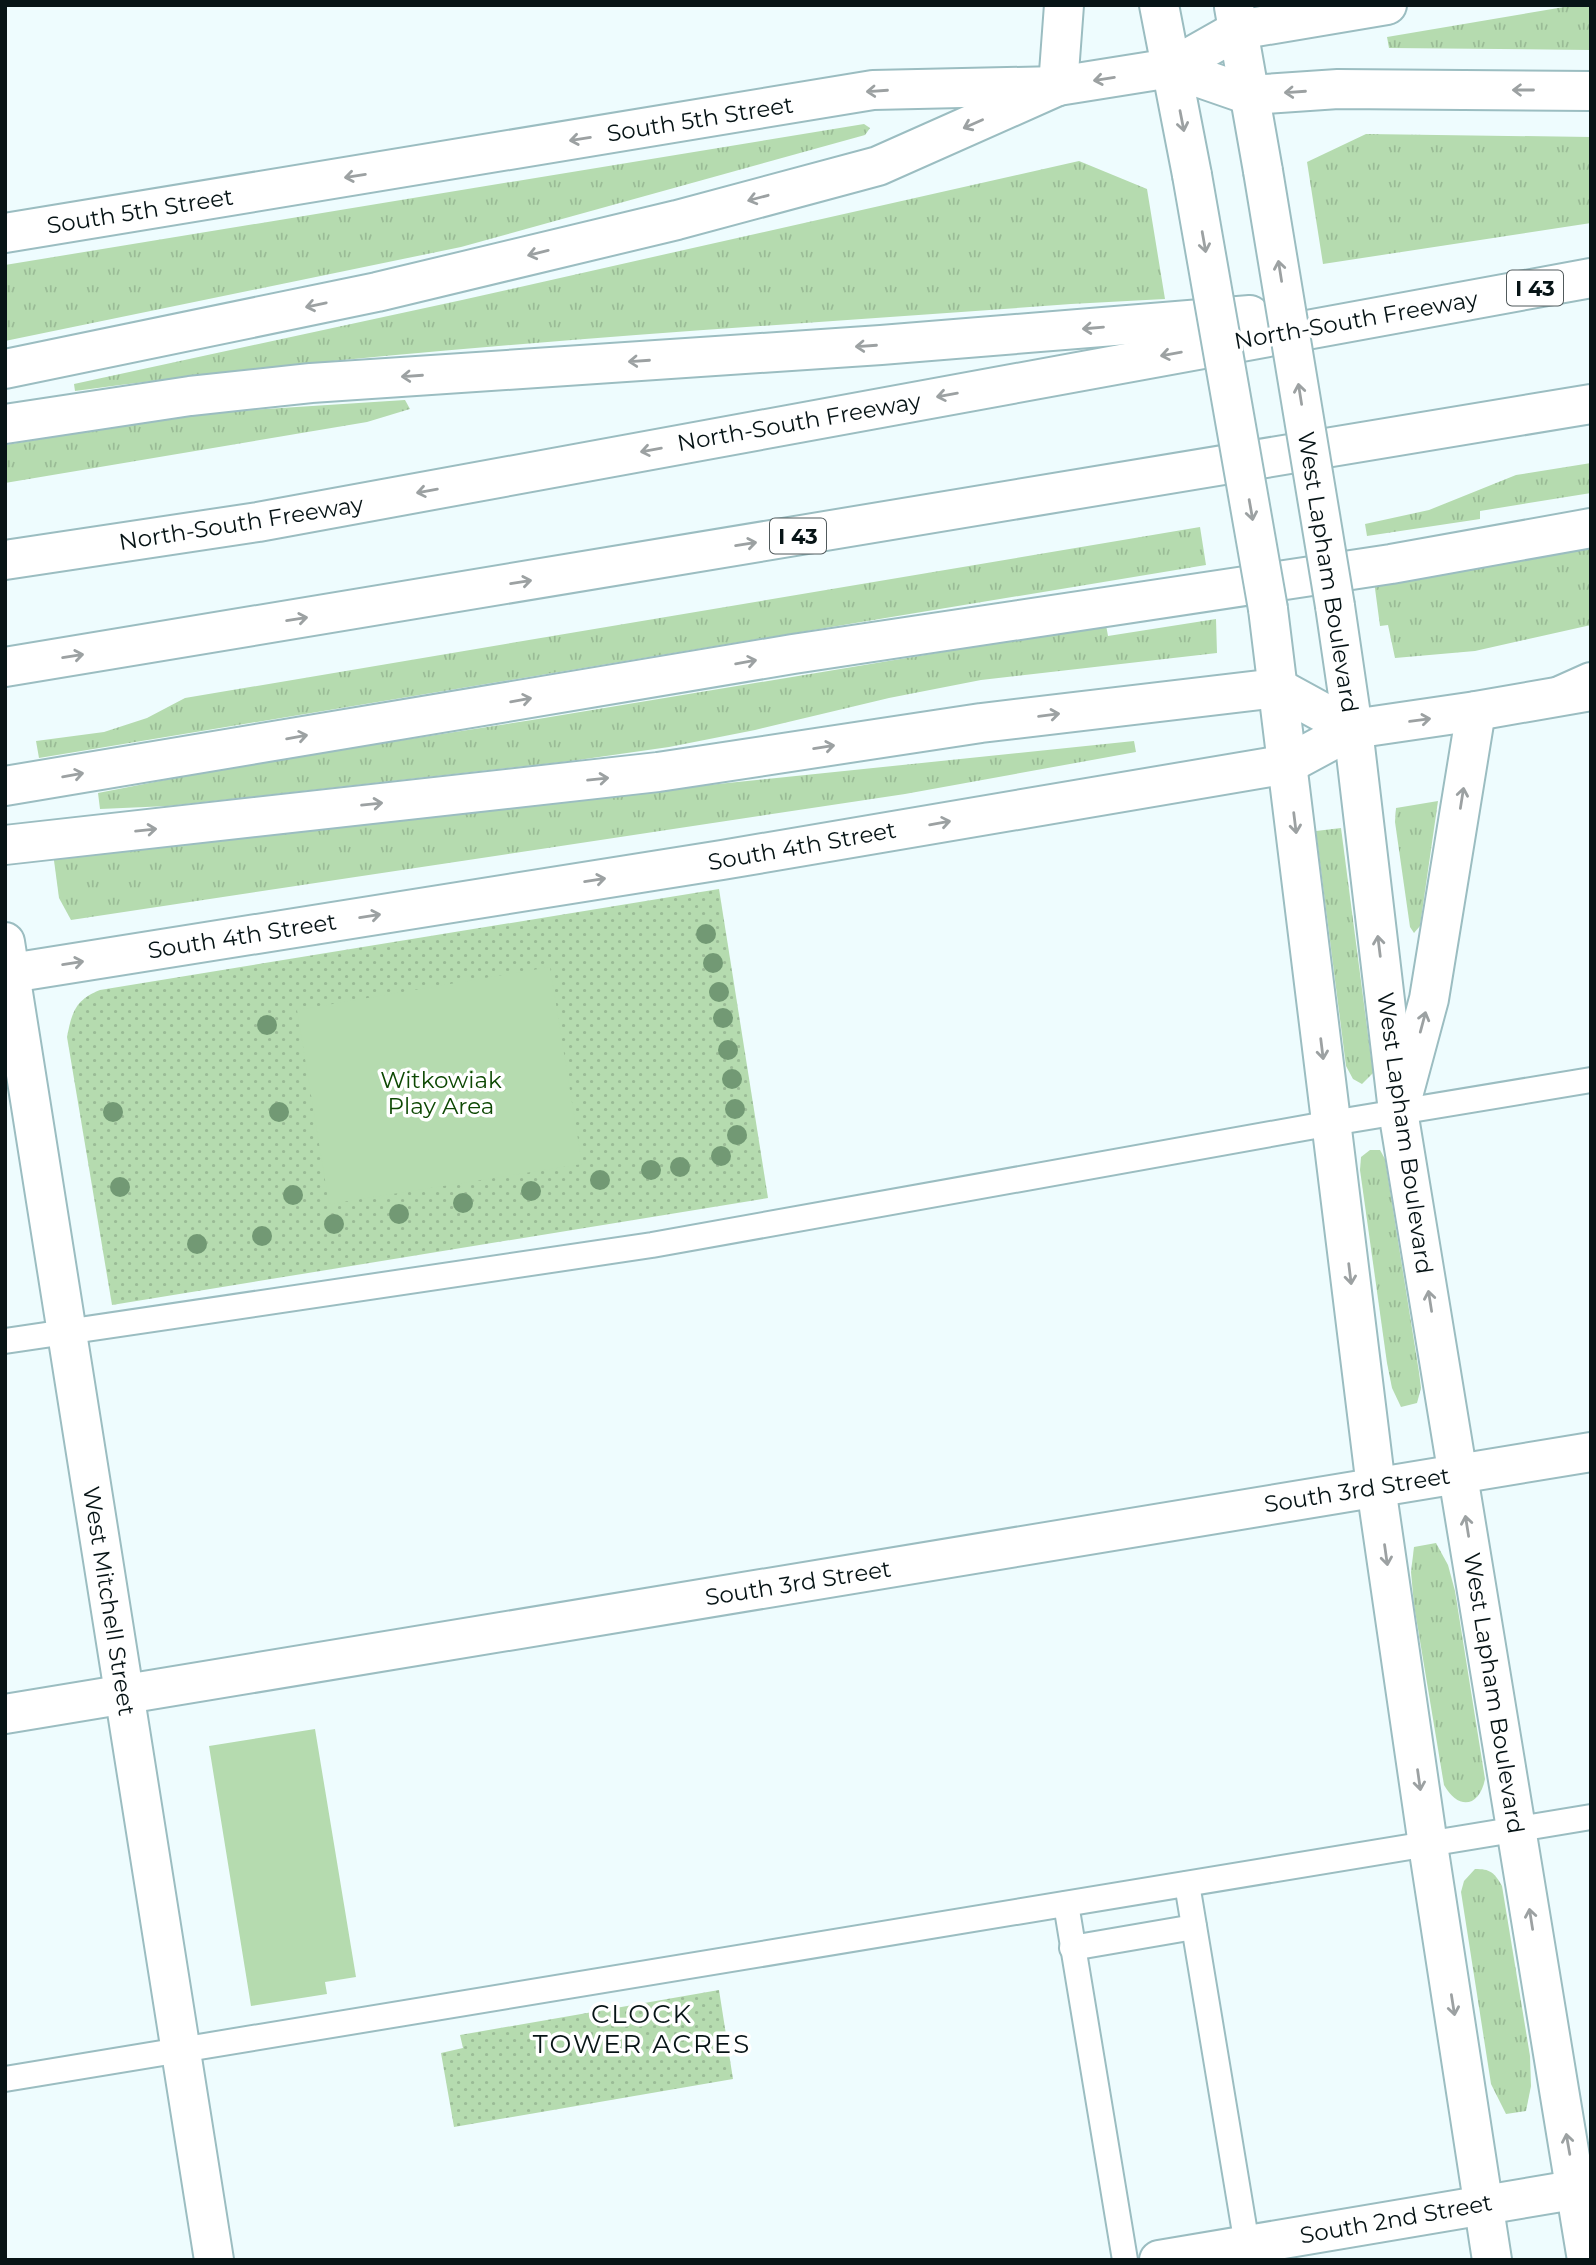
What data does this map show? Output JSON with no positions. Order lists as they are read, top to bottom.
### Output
{
  "streets": {
    "main road": [
      "South 5th Street",
      "I 43",
      "North-South Freeway",
      "West Lapham Boulevard",
      "South 4th Street",
      "South 3rd Street",
      "West Mitchell Street",
      "South 2nd Street"
    ]
  },
  "crossings": [
    ["South 5th Street", "West Lapham Boulevard"],
    ["West Lapham Boulevard", "South 4th Street"],
    ["West Lapham Boulevard", "South 3rd Street"],
    ["West Lapham Boulevard", "South 2nd Street"],
    ["South 4th Street", "West Mitchell Street"],
    ["South 3rd Street", "West Mitchell Street"]
  ],
  "districts": ["CLOCK TOWER ACRES"],
  "parks": ["Witkowiak Play Area"]
}
